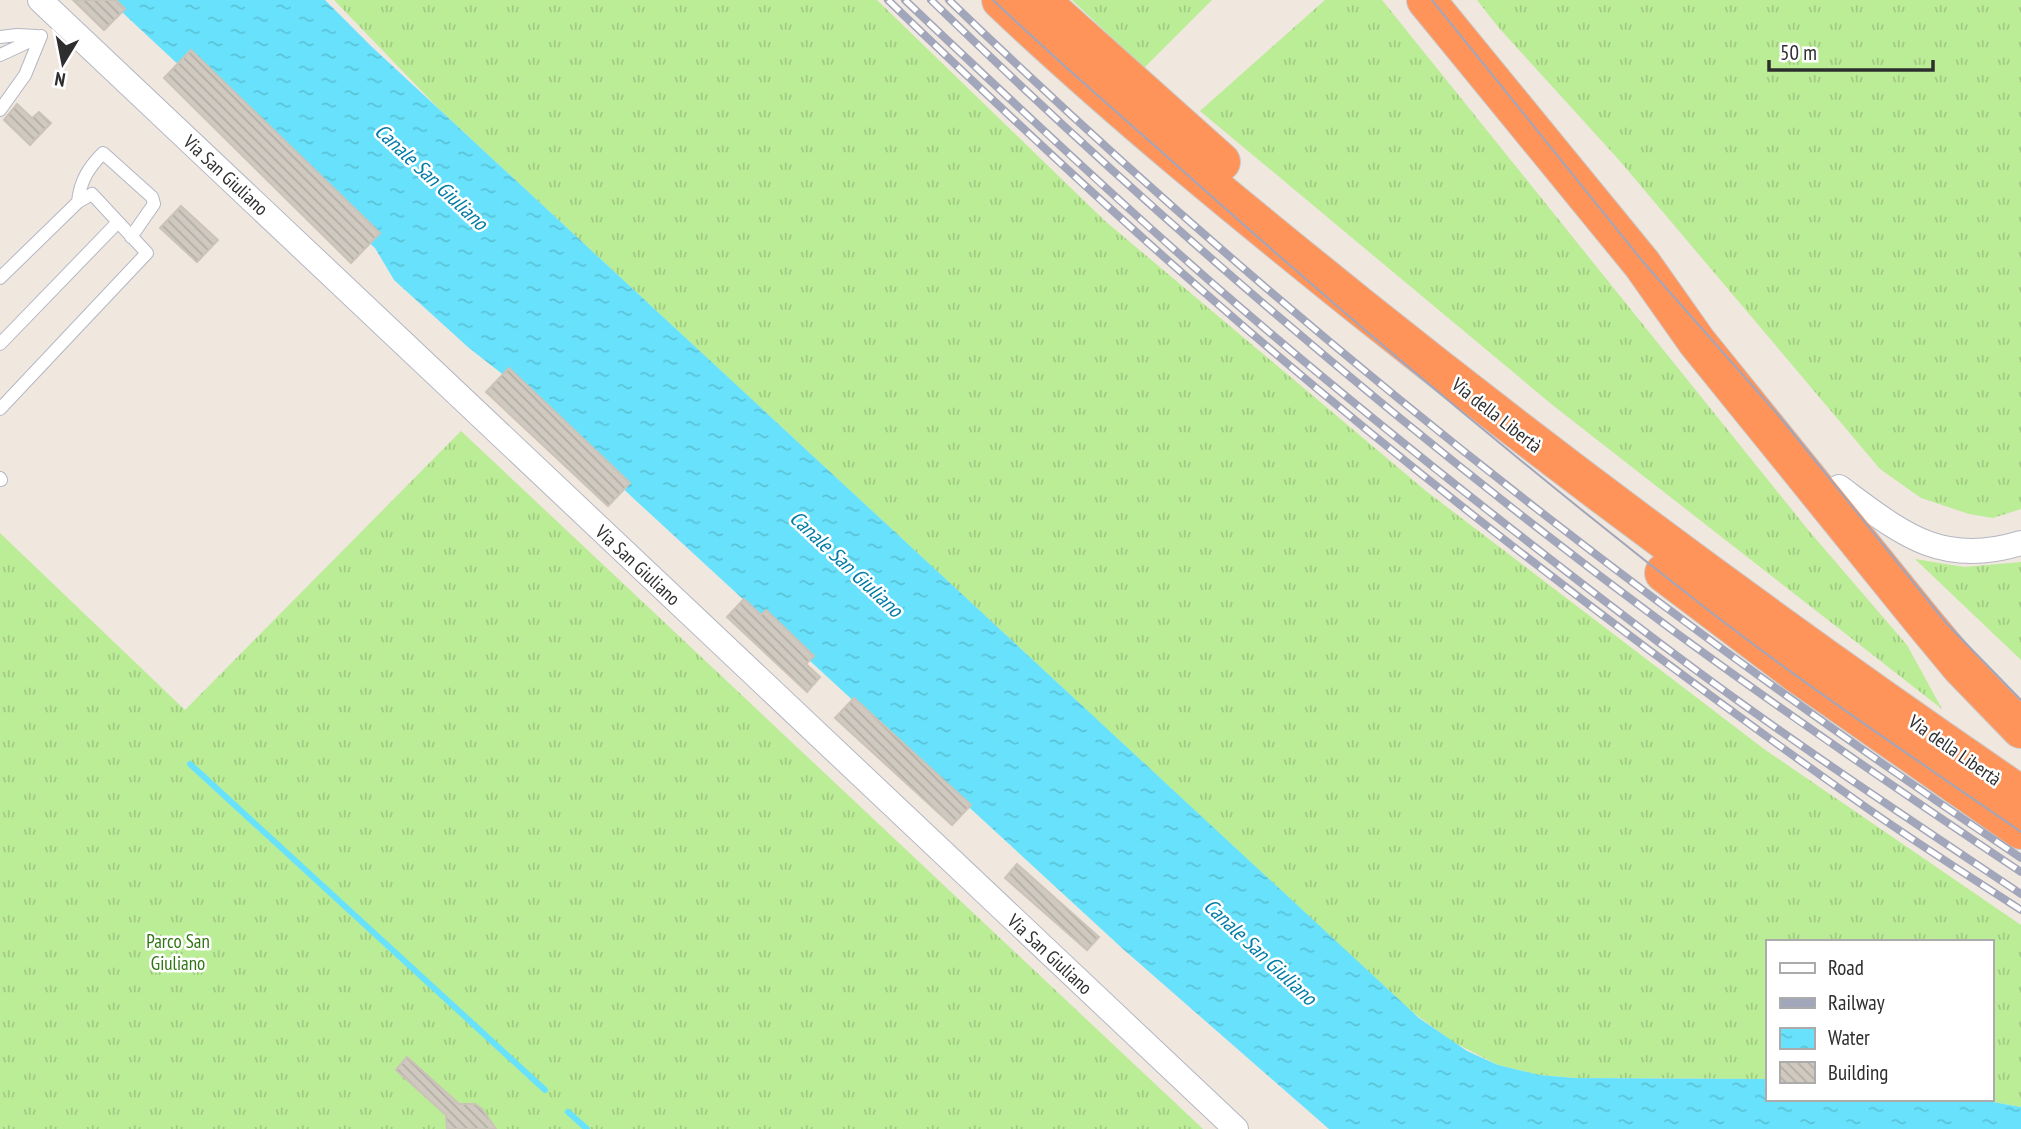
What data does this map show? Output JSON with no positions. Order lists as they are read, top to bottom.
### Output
{
  "streets": {
    "highway": ["Via della Libertà"],
    "street": ["Via San Giuliano"]
  },
  "water": ["Canale San Giuliano"],
  "parks": ["Parco San Giuliano"],
  "legend": [
    "Road",
    "Railway",
    "Water",
    "Building"
  ],
  "scale_bar": "50 m",
  "north": "bottom"
}
